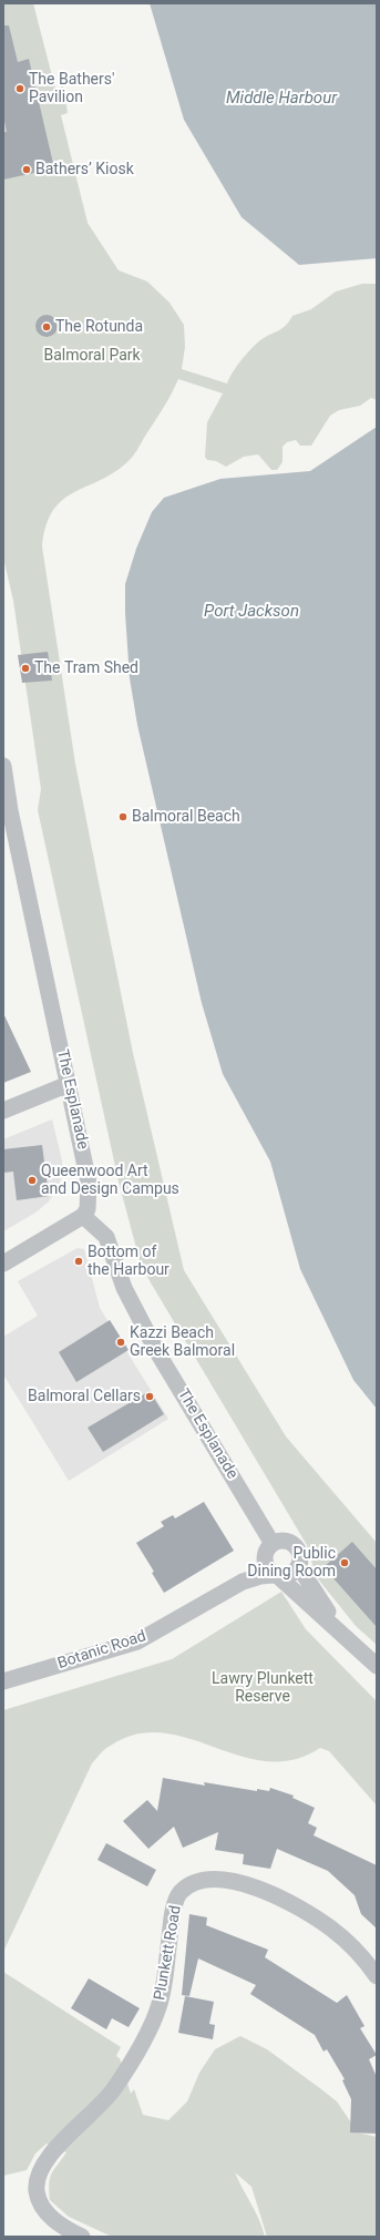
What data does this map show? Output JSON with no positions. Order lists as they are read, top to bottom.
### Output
{
  "streets": {
    "street": ["The Esplanade", "Botanic Road", "Plunkett Road"]
  },
  "crossings": [
    ["The Esplanade", "Botanic Road"]
  ],
  "water": ["Middle Harbour", "Port Jackson"],
  "parks": ["Balmoral Park", "Lawry Plunkett Reserve"],
  "places": [
    "The Bathers' Pavilion",
    "Bathers’ Kiosk",
    "The Rotunda",
    "The Tram Shed",
    "Balmoral Beach",
    "Queenwood Art and Design Campus",
    "Bottom of the Harbour",
    "Kazzi Beach Greek Balmoral",
    "Balmoral Cellars",
    "Public Dining Room"
  ]
}
